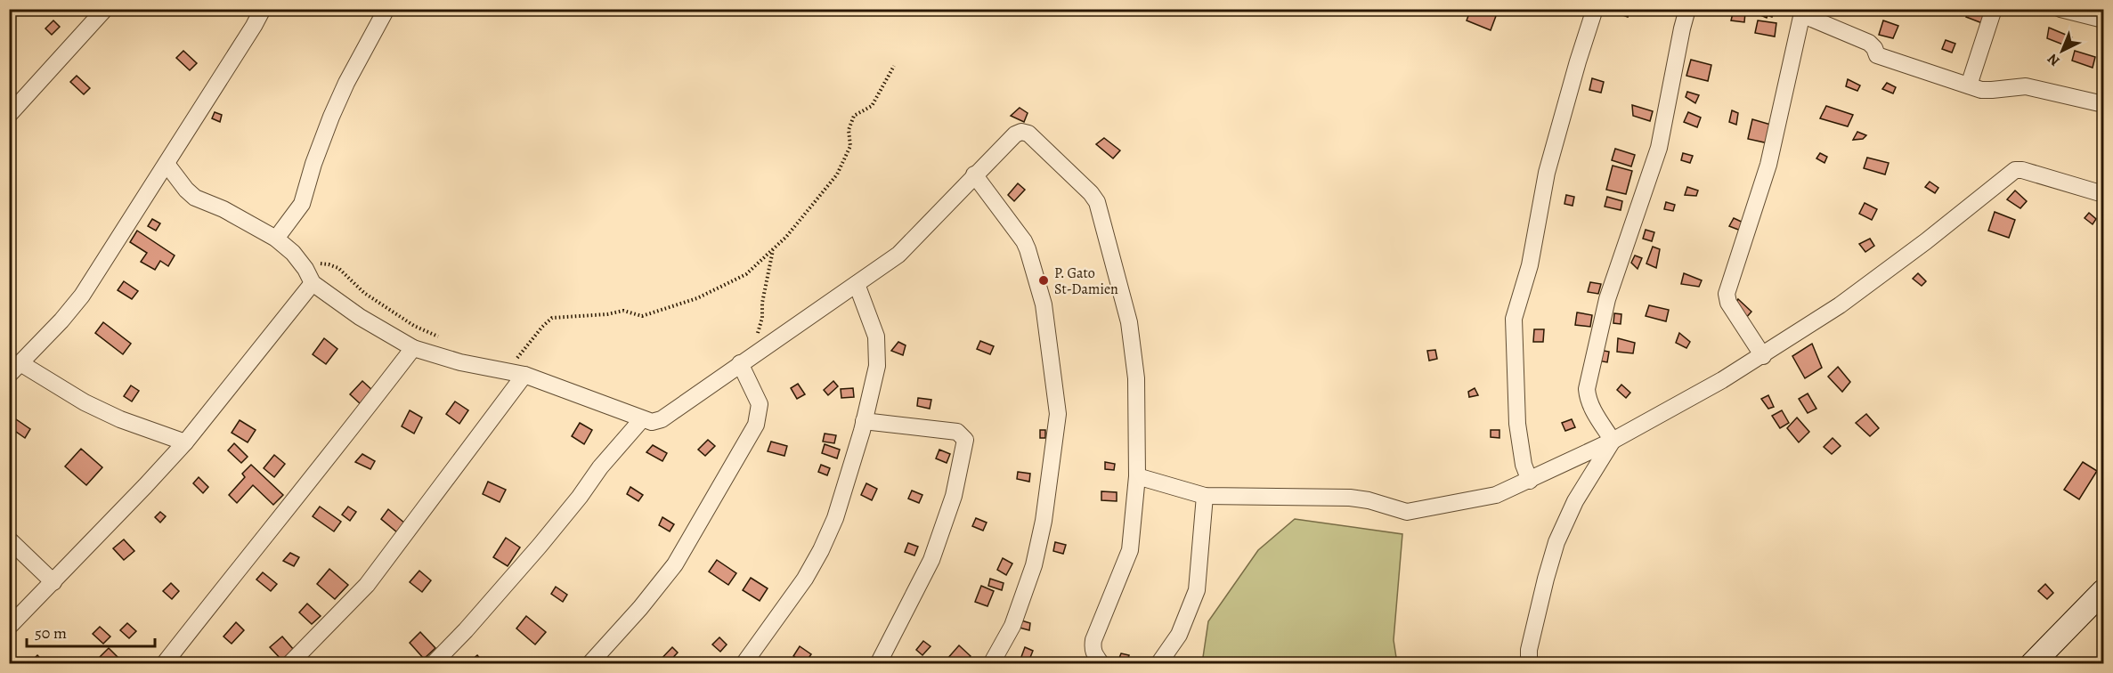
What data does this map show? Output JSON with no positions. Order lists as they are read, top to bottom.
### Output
{
  "places": ["P. Gato St-Damien"],
  "scale_bar": "50 m",
  "north": "bottom left"
}
